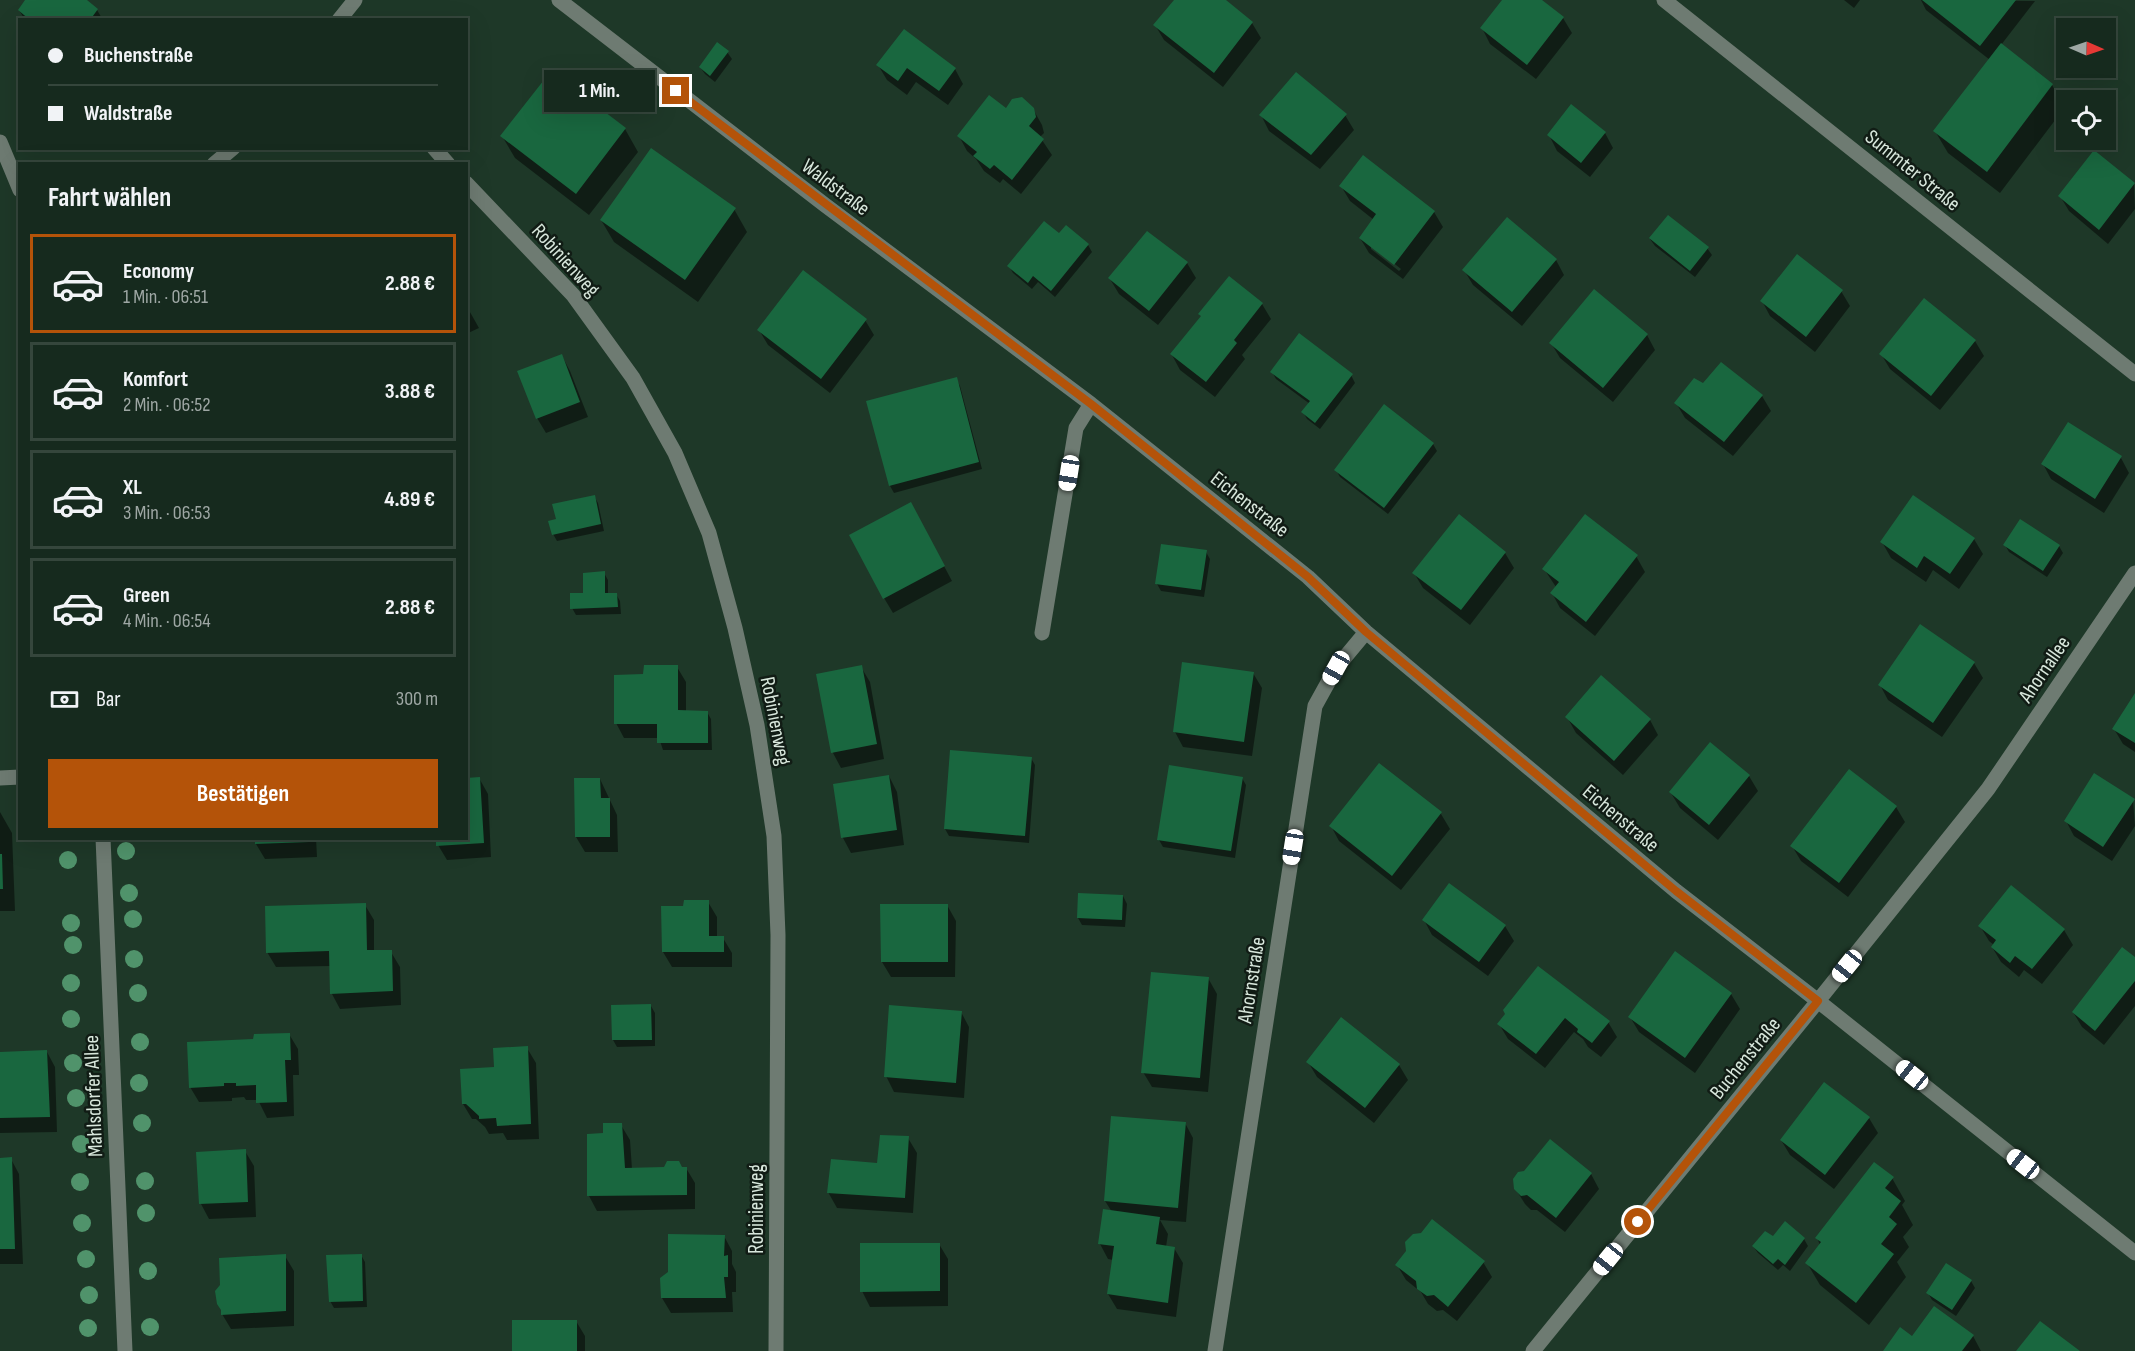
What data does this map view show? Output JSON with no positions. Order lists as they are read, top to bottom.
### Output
{
  "streets": {
    "street": [
      "Summter Straße",
      "Waldstraße",
      "Robinienweg",
      "Eichenstraße",
      "Ahornallee",
      "Ahornstraße",
      "Buchenstraße",
      "Mahlsdorfer Allee"
    ]
  },
  "crossings": [
    ["Waldstraße", "Eichenstraße"],
    ["Eichenstraße", "Ahornstraße"],
    ["Eichenstraße", "Buchenstraße"],
    ["Ahornallee", "Buchenstraße"]
  ],
  "north": "right",
  "page": {
    "banner": ["Buchenstraße", "Waldstraße"],
    "bubble": "1 Min.",
    "heading": "Fahrt wählen",
    "list": [
      {
        "name": "Economy",
        "note": "1 Min. · 06:51",
        "value": "2.88 €"
      },
      {
        "name": "Komfort",
        "note": "2 Min. · 06:52",
        "value": "3.88 €"
      },
      {
        "name": "XL",
        "note": "3 Min. · 06:53",
        "value": "4.89 €"
      },
      {
        "name": "Green",
        "note": "4 Min. · 06:54",
        "value": "2.88 €"
      }
    ],
    "pay": ["Bar", "300 m"],
    "buttons": "Bestätigen"
  }
}
